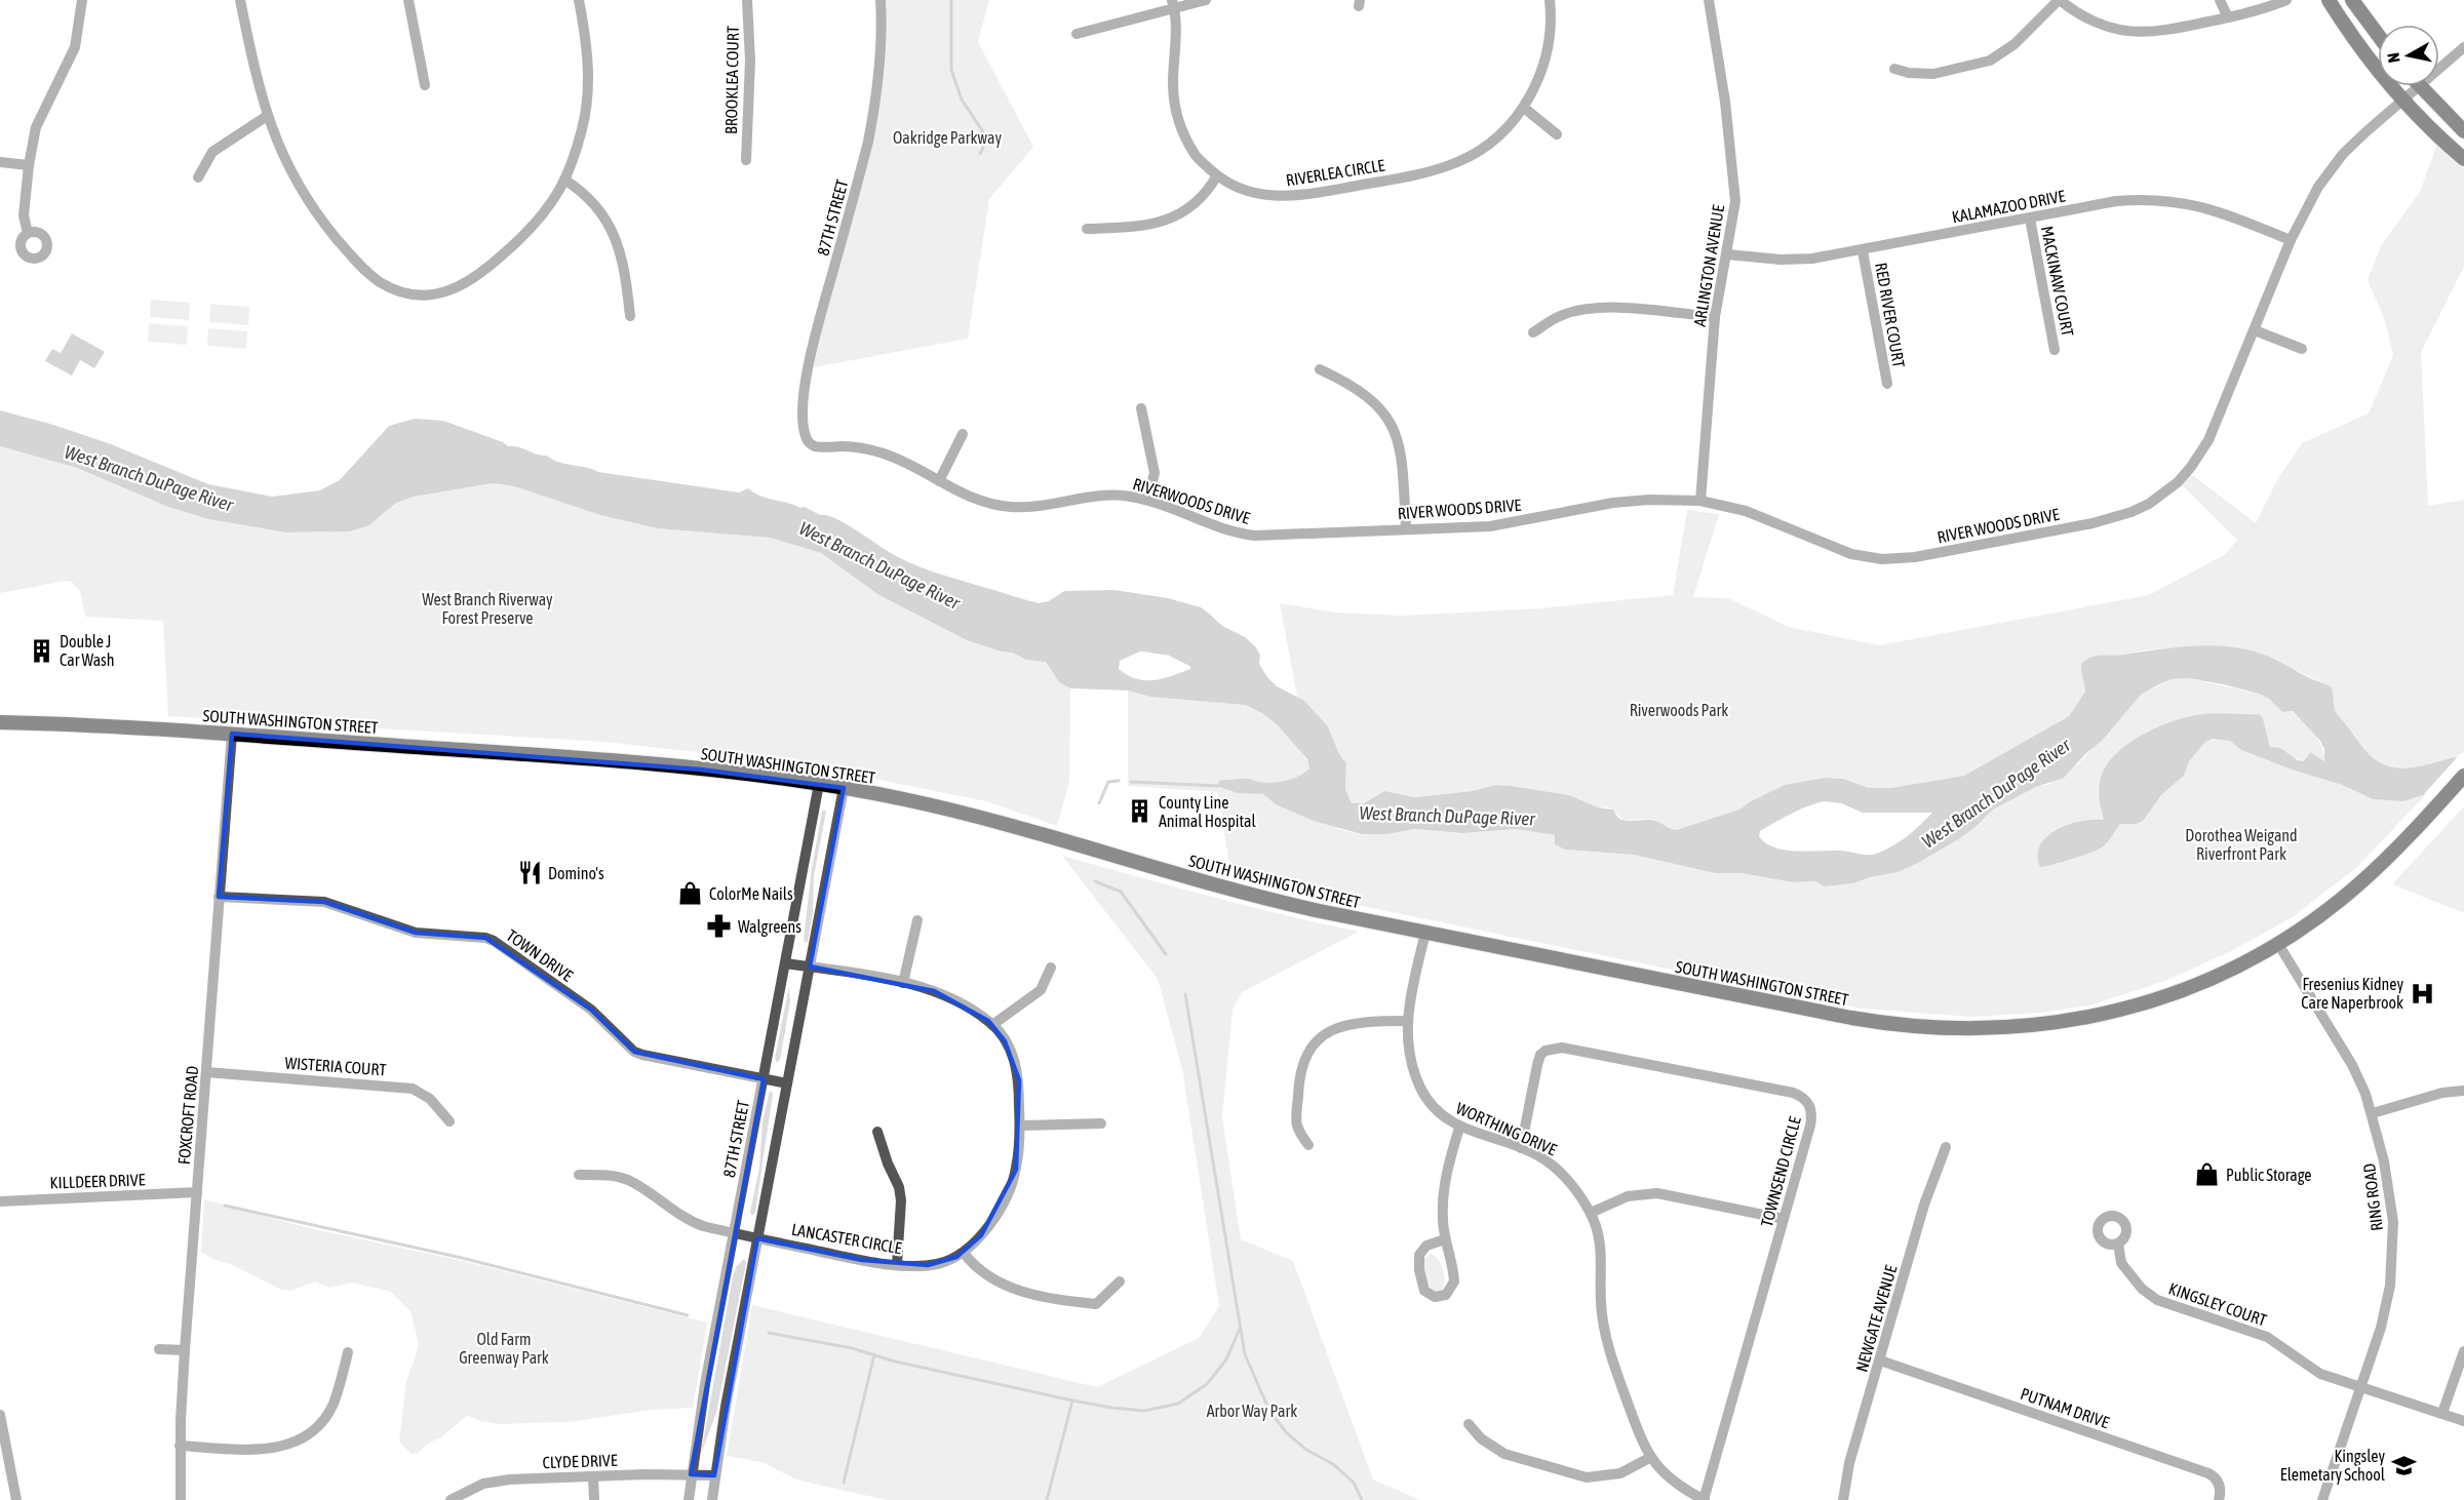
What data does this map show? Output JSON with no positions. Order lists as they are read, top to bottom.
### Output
{
  "streets": {
    "main road": ["SOUTH WASHINGTON STREET"],
    "street": [
      "BROOKLEA COURT",
      "RIVERLEA CIRCLE",
      "KALAMAZOO DRIVE",
      "87TH STREET",
      "ARLINGTON AVENUE",
      "MACKINAW COURT",
      "RED RIVER COURT",
      "RIVERWOODS DRIVE",
      "RIVER WOODS DRIVE",
      "TOWN DRIVE",
      "WISTERIA COURT",
      "FOXCROFT ROAD",
      "WORTHING DRIVE",
      "TOWNSEND CIRCLE",
      "KILLDEER DRIVE",
      "RING ROAD",
      "LANCASTER CIRCLE",
      "KINGSLEY COURT",
      "NEWGATE AVENUE",
      "PUTNAM DRIVE",
      "CLYDE DRIVE"
    ]
  },
  "crossings": [
    ["KALAMAZOO DRIVE", "ARLINGTON AVENUE"],
    ["KALAMAZOO DRIVE", "MACKINAW COURT"],
    ["KALAMAZOO DRIVE", "RED RIVER COURT"],
    ["KALAMAZOO DRIVE", "RIVER WOODS DRIVE"],
    ["87TH STREET", "RIVERWOODS DRIVE"],
    ["87TH STREET", "SOUTH WASHINGTON STREET"],
    ["87TH STREET", "TOWN DRIVE"],
    ["87TH STREET", "LANCASTER CIRCLE"],
    ["87TH STREET", "CLYDE DRIVE"],
    ["ARLINGTON AVENUE", "RIVER WOODS DRIVE"],
    ["RIVERWOODS DRIVE", "RIVER WOODS DRIVE"],
    ["SOUTH WASHINGTON STREET", "FOXCROFT ROAD"],
    ["SOUTH WASHINGTON STREET", "WORTHING DRIVE"],
    ["SOUTH WASHINGTON STREET", "RING ROAD"],
    ["TOWN DRIVE", "FOXCROFT ROAD"],
    ["WISTERIA COURT", "FOXCROFT ROAD"],
    ["FOXCROFT ROAD", "KILLDEER DRIVE"],
    ["WORTHING DRIVE", "TOWNSEND CIRCLE"],
    ["RING ROAD", "KINGSLEY COURT"],
    ["NEWGATE AVENUE", "PUTNAM DRIVE"]
  ],
  "water": ["West Branch DuPage River"],
  "parks": [
    "Oakridge Parkway",
    "West Branch Riverway Forest Preserve",
    "Riverwoods Park",
    "Dorothea Weigand Riverfront Park",
    "Old Farm Greenway Park",
    "Arbor Way Park"
  ],
  "places": {
    "building": ["Double J Car Wash", "County Line Animal Hospital"],
    "restaurant": ["Domino's"],
    "shop": ["ColorMe Nails", "Public Storage"],
    "pharmacy": ["Walgreens"],
    "hospital": ["Fresenius Kidney Care Naperbrook"],
    "school or university": ["Kingsley Elemetary School"]
  },
  "north": "left"
}
